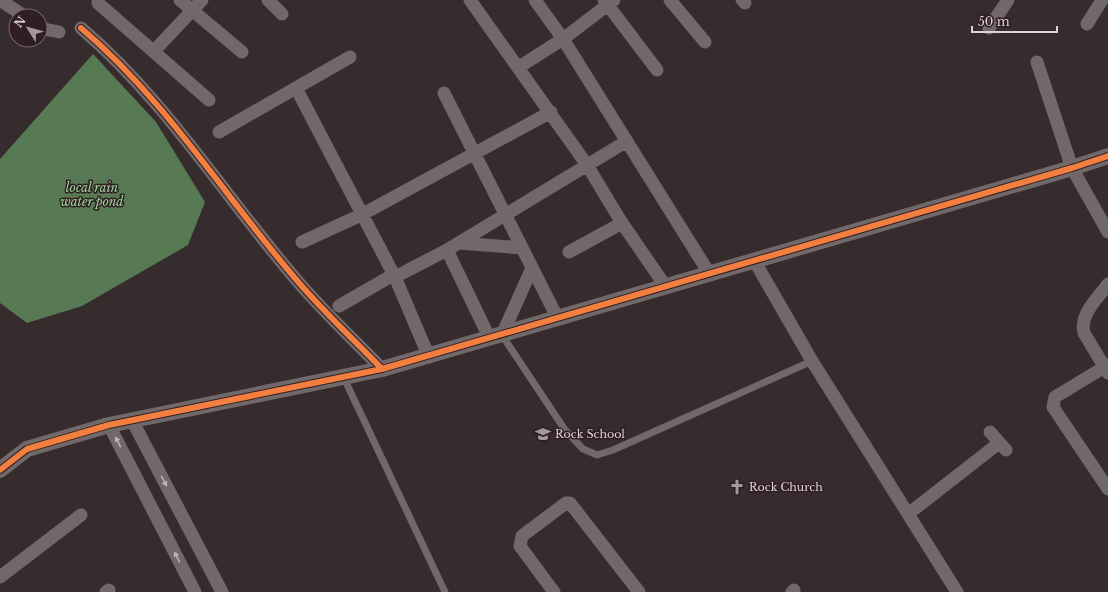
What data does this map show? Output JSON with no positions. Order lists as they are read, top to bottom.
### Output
{
  "water": ["local rain water pond"],
  "places": {
    "school or university": ["Rock School"],
    "church": ["Rock Church"]
  },
  "scale_bar": "50 m",
  "north": "top left"
}
